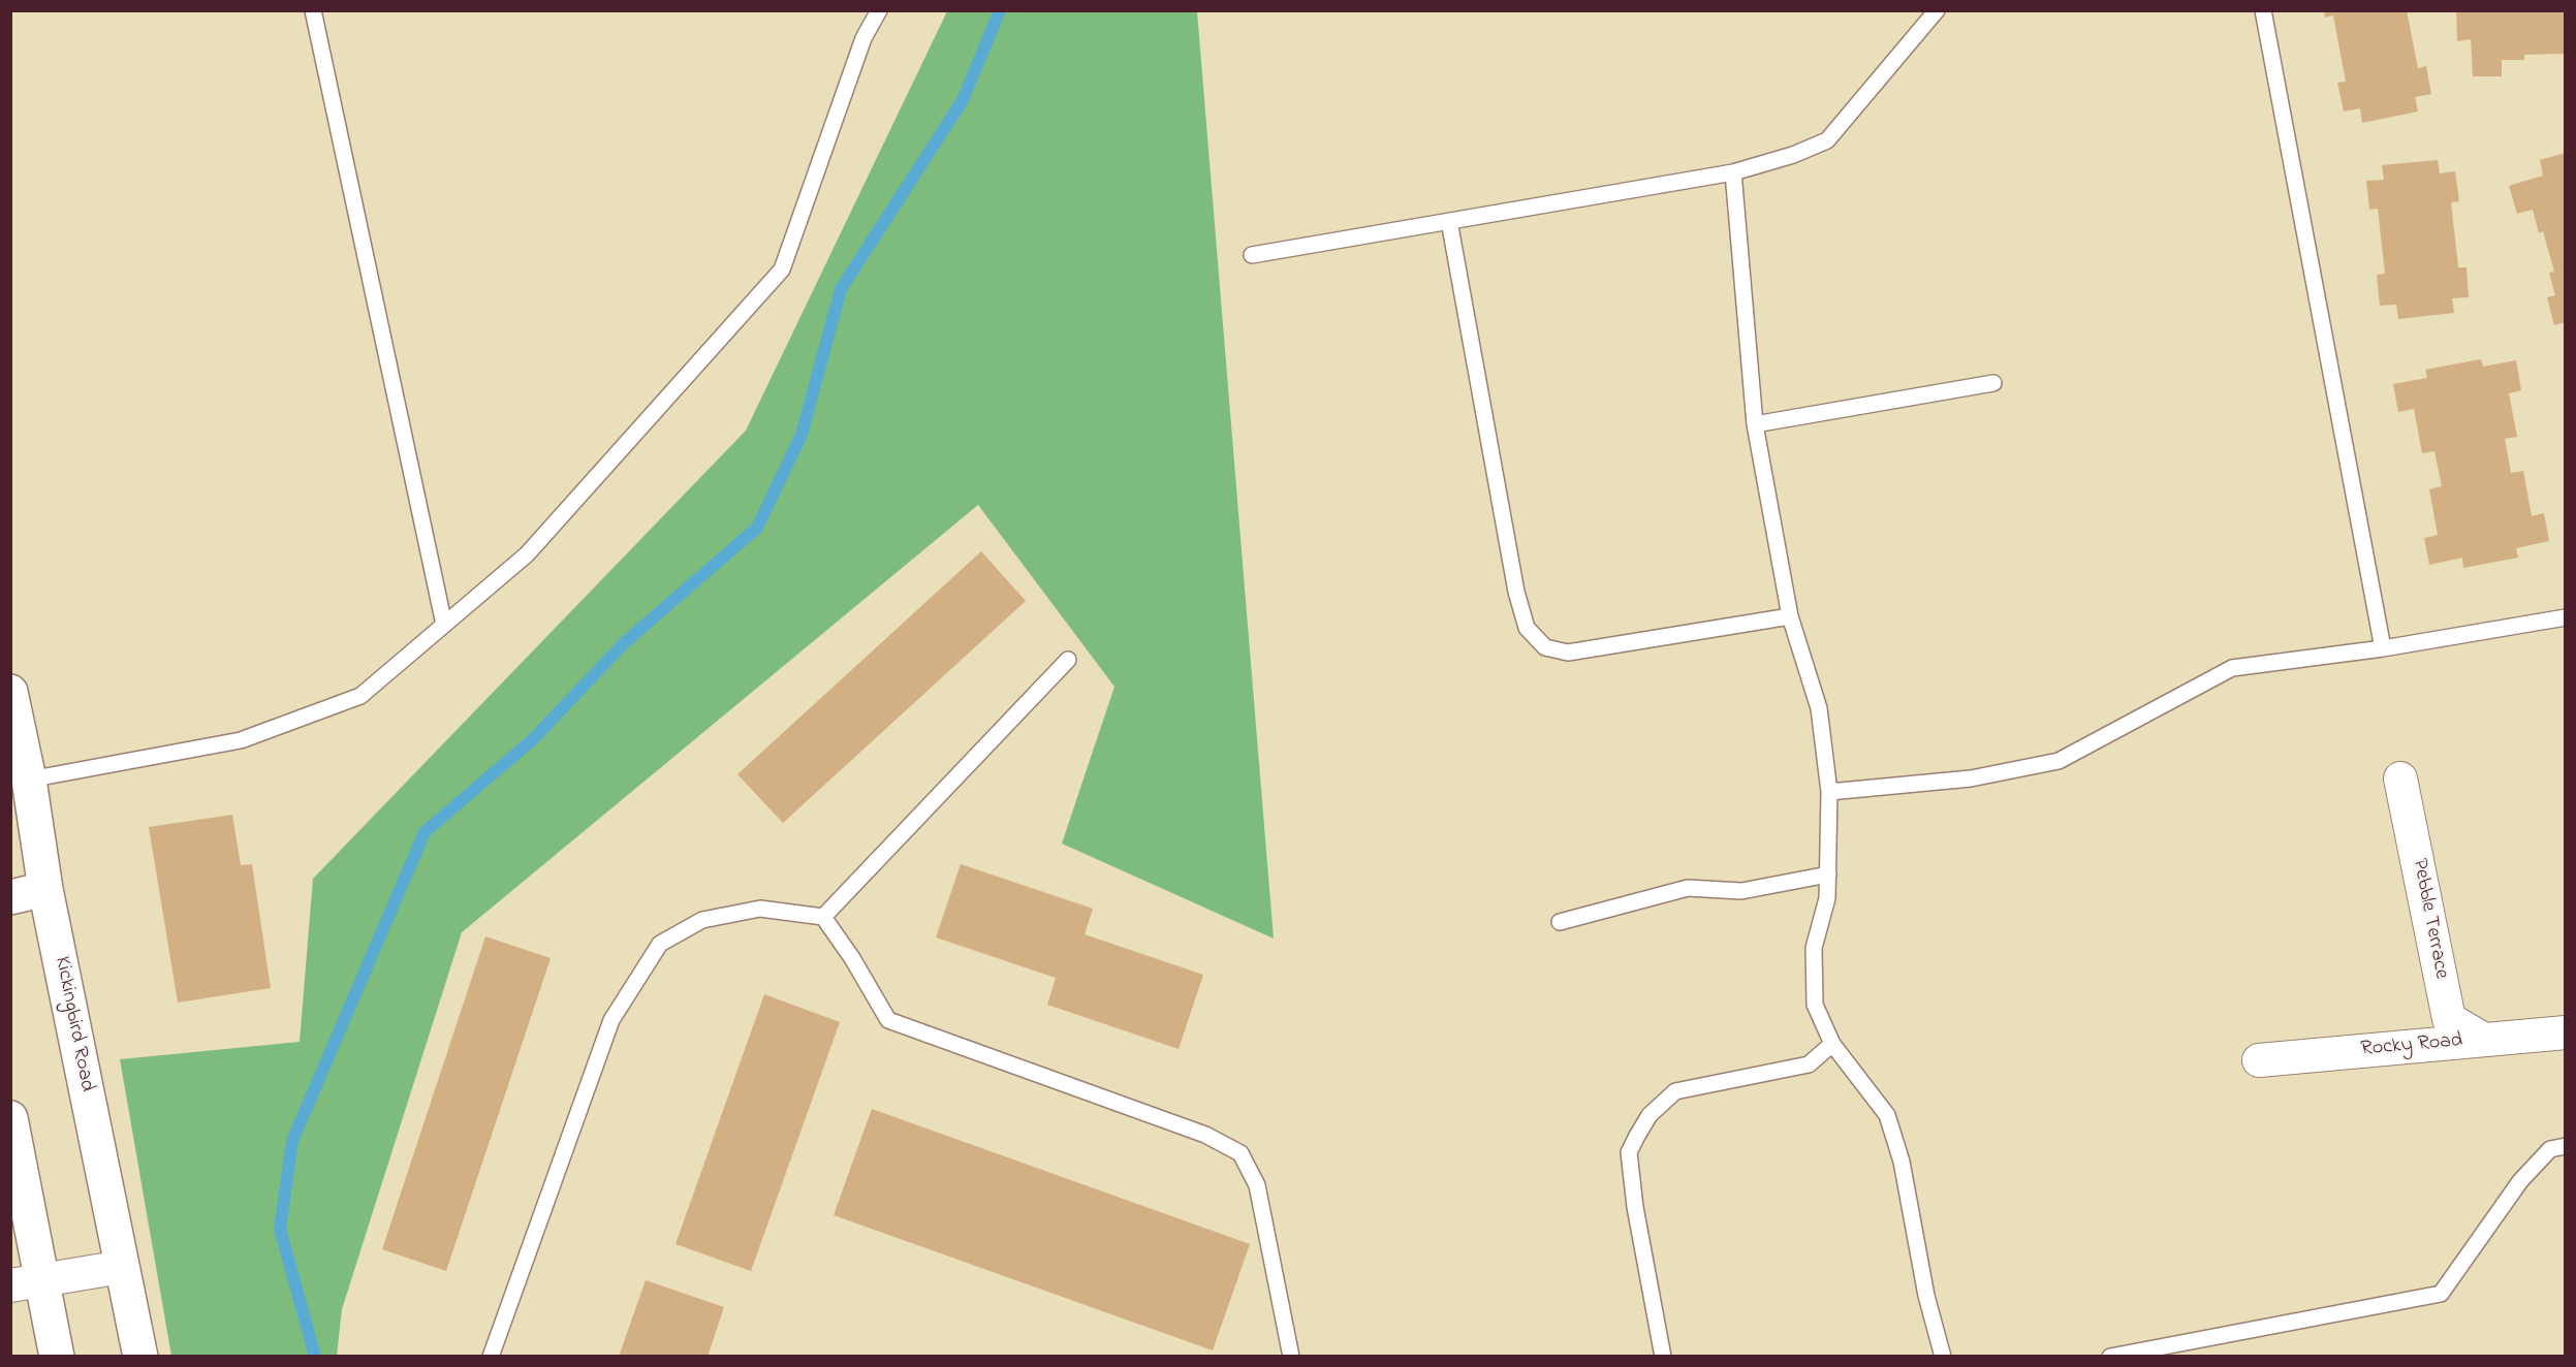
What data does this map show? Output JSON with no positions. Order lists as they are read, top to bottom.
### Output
{
  "streets": {
    "street": ["Pebble Terrace", "Kickingbird Road", "Rocky Road"]
  },
  "crossings": [
    ["Pebble Terrace", "Rocky Road"]
  ]
}
